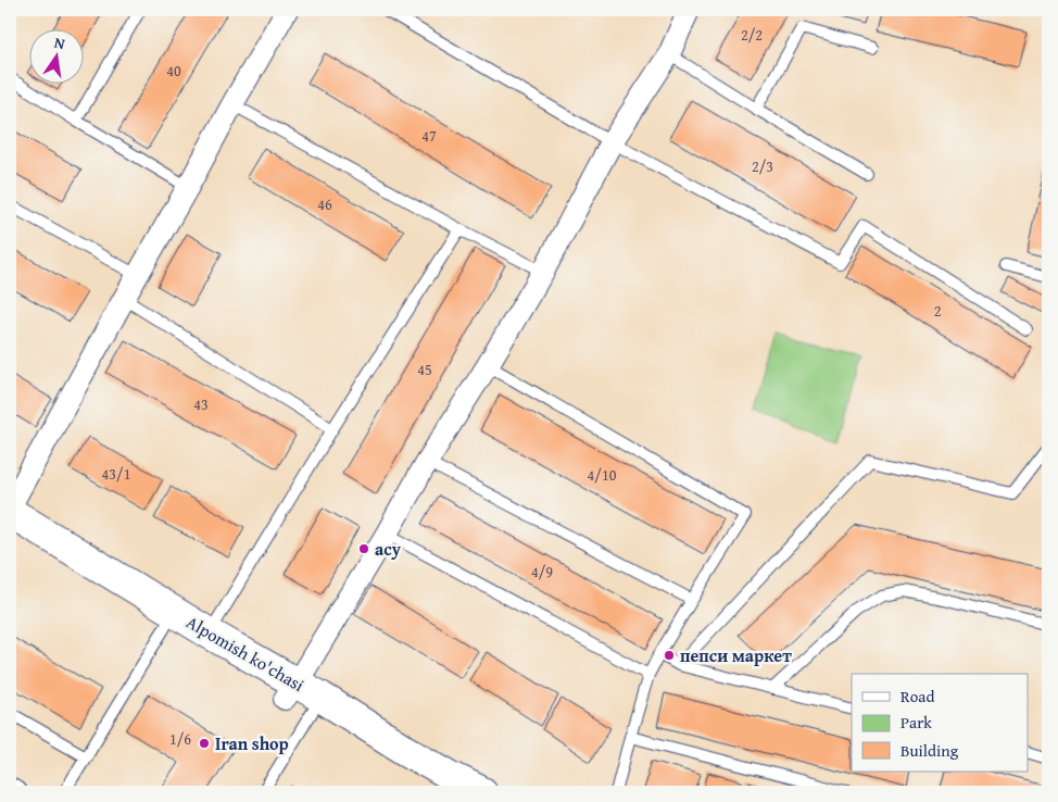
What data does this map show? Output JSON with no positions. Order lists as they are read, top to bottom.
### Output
{
  "streets": {
    "main road": ["Alpomish ko'chasi"]
  },
  "places": ["асу", "пепси маркет", "Iran shop"],
  "house_numbers": [
    "2/2",
    "40",
    "47",
    "2/3",
    "46",
    "2",
    "45",
    "43",
    "43/1",
    "4/10",
    "4/9",
    "1/6"
  ],
  "legend": ["Road", "Park", "Building"],
  "north": "top"
}
